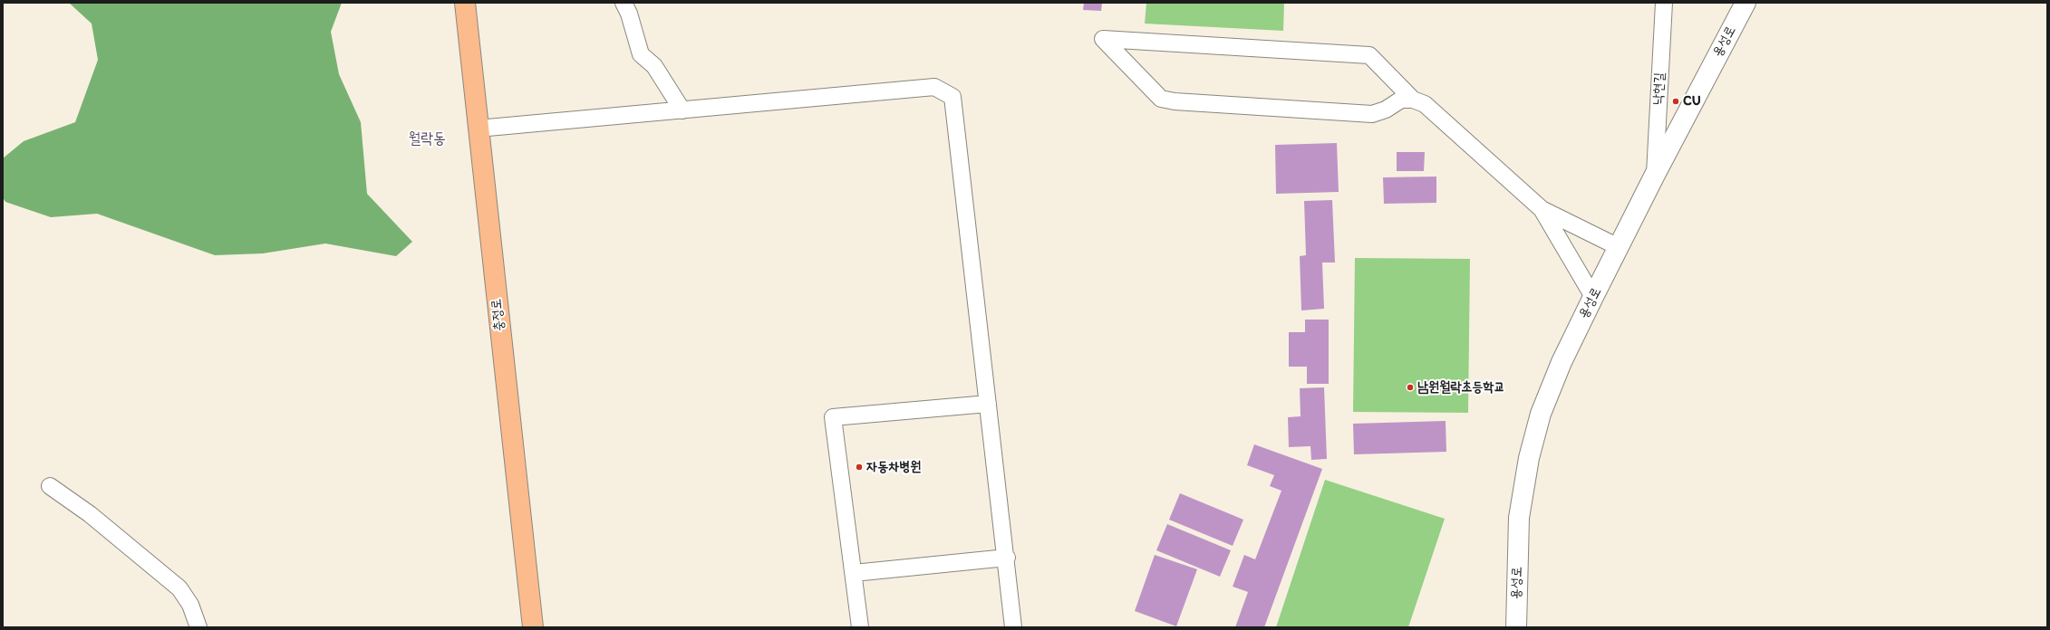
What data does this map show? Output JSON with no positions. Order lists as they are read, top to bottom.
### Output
{
  "streets": {
    "main road": ["충정로"],
    "street": ["용성로", "낙현길"]
  },
  "crossings": [
    ["용성로", "낙현길"]
  ],
  "districts": ["월락동"],
  "places": ["CU", "남원월락초등학교", "자동차병원"]
}
